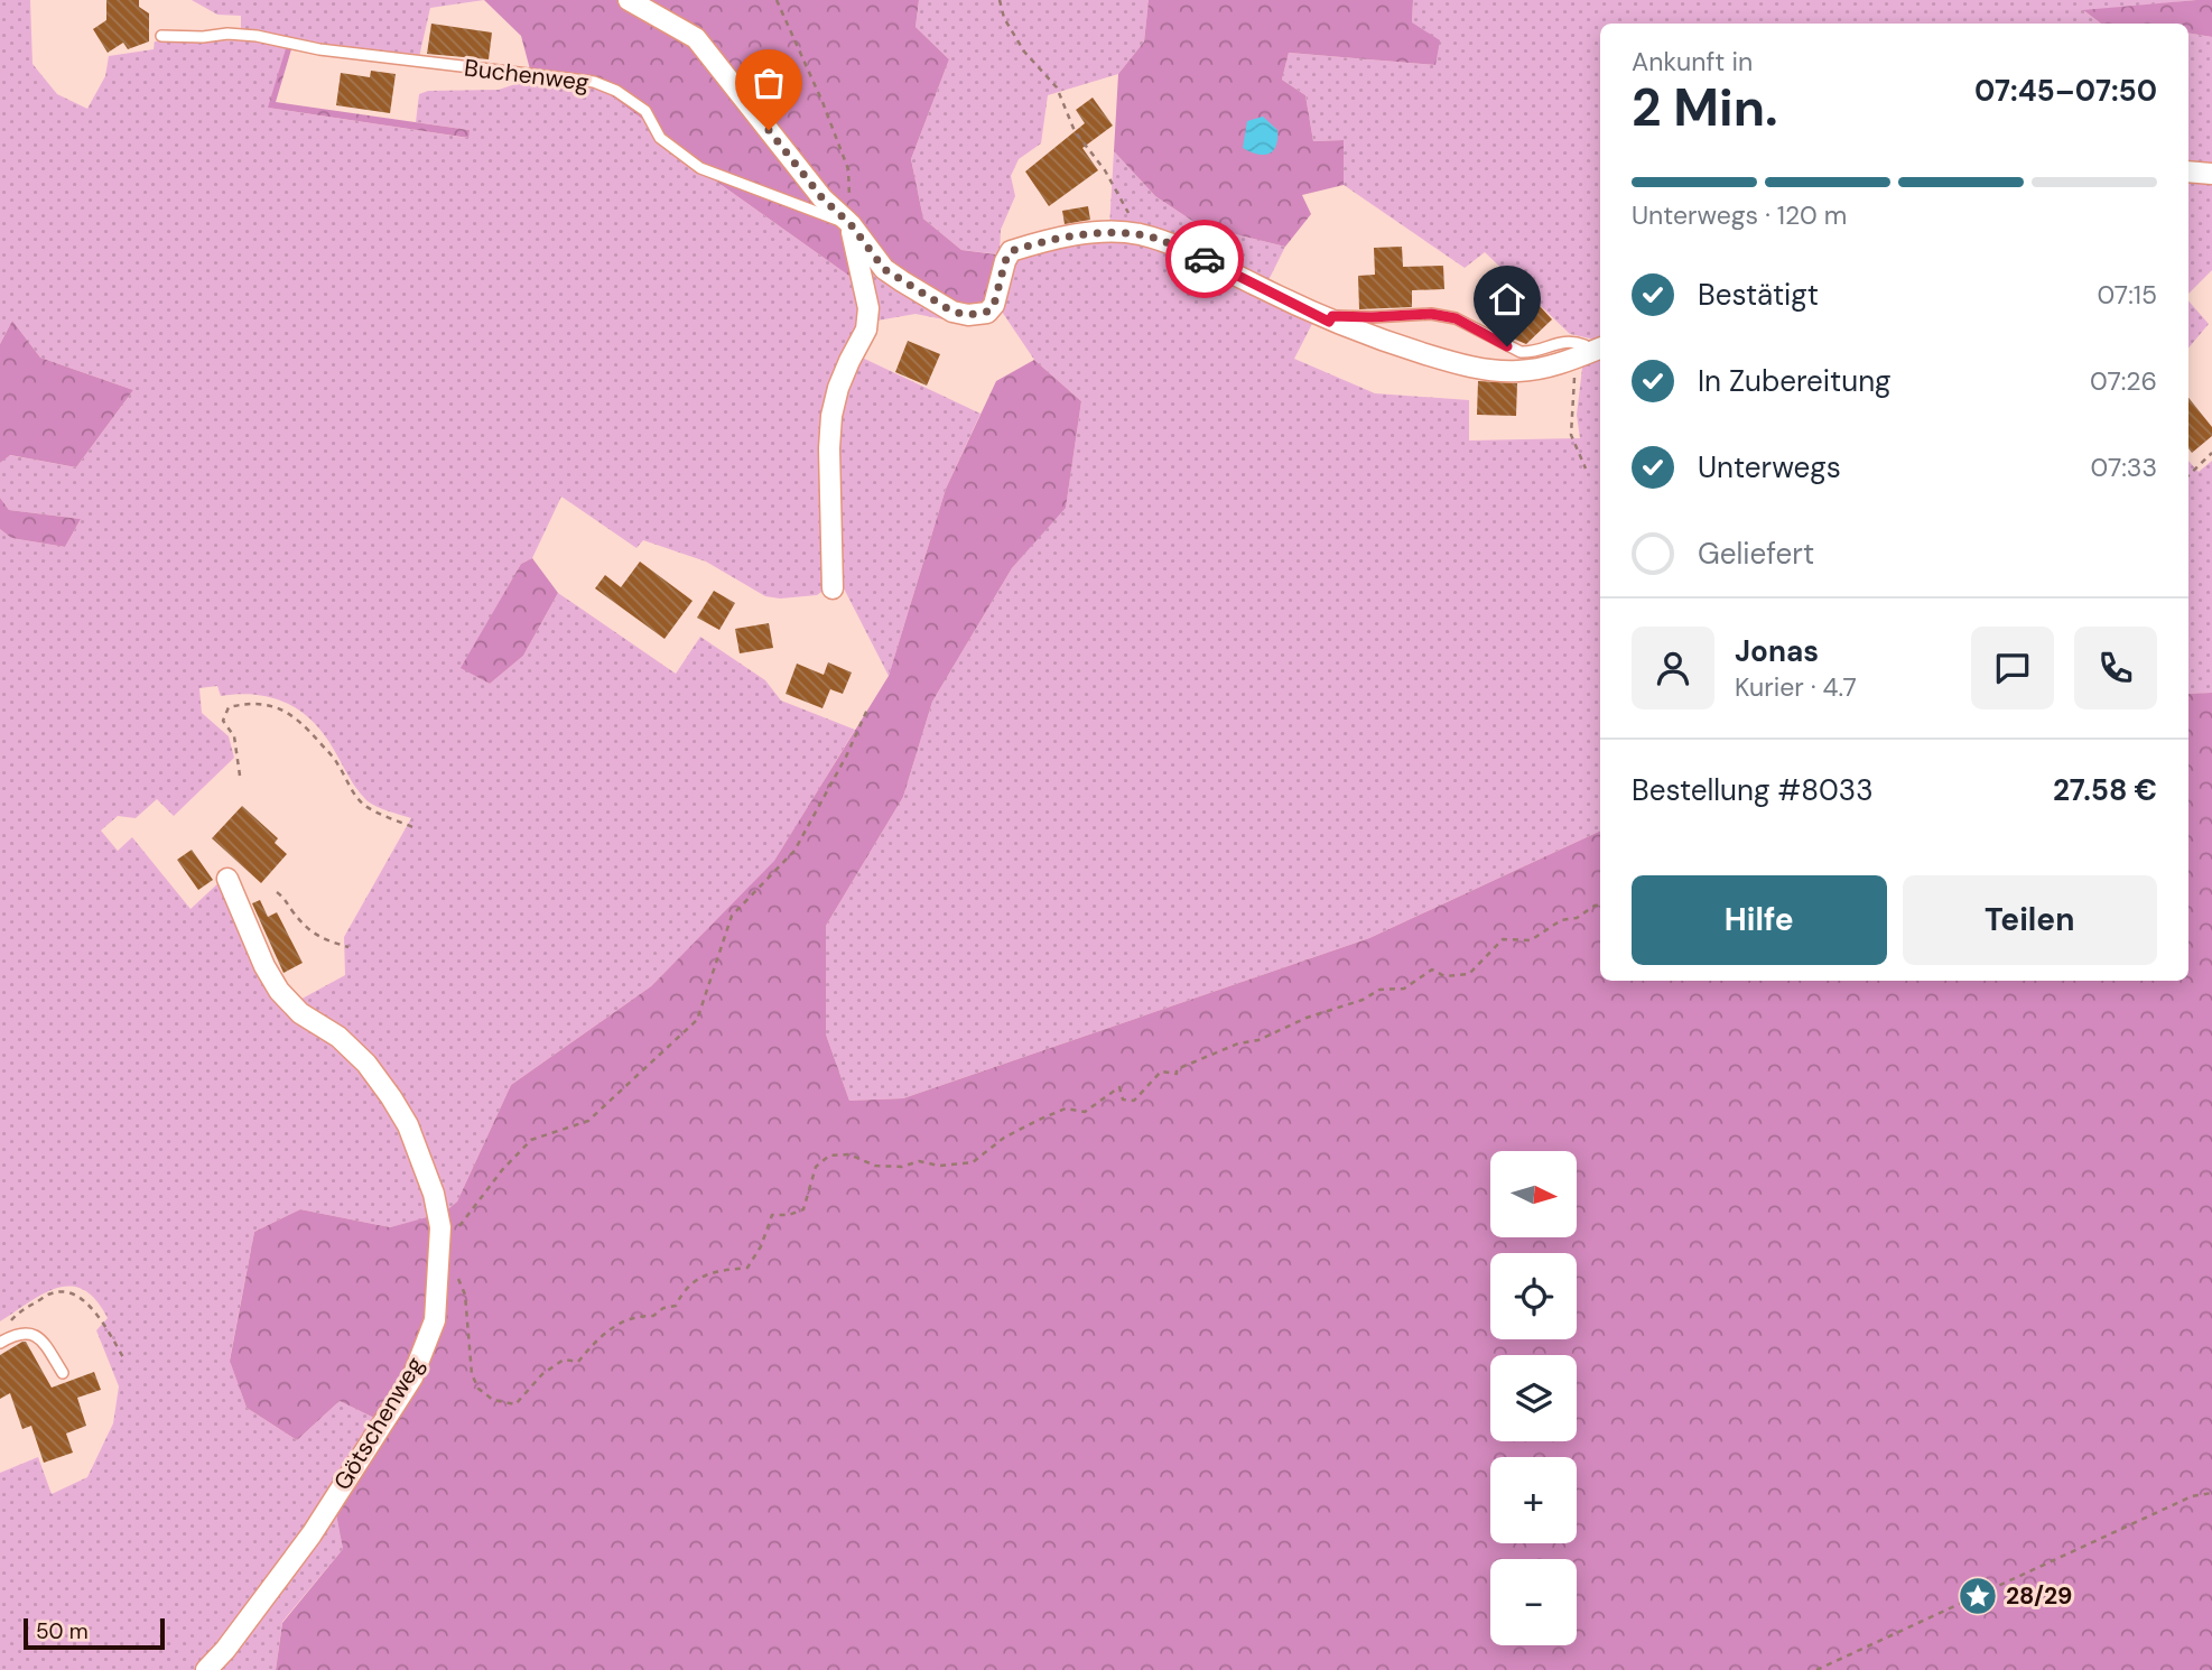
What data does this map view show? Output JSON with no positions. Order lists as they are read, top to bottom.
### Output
{
  "streets": {
    "street": ["Götschenweg"],
    "lane": ["Buchenweg"]
  },
  "places": {
    "place": ["28/29"]
  },
  "scale_bar": "50 m",
  "north": "right",
  "page": {
    "heading": ["2 Min.", "Ankunft in", "07:45–07:50"],
    "panel": [
      "Jonas",
      "Kurier · 4.7",
      "Bestellung #8033",
      "27.58 €"
    ],
    "bar": "Unterwegs · 120 m",
    "list": [
      ["Bestätigt", "07:15"],
      ["In Zubereitung", "07:26"],
      ["Unterwegs", "07:33"],
      "Geliefert"
    ],
    "buttons": ["Hilfe", "Teilen"],
    "map_buttons": ["+", "−"],
    "scale": "50 m"
  }
}
